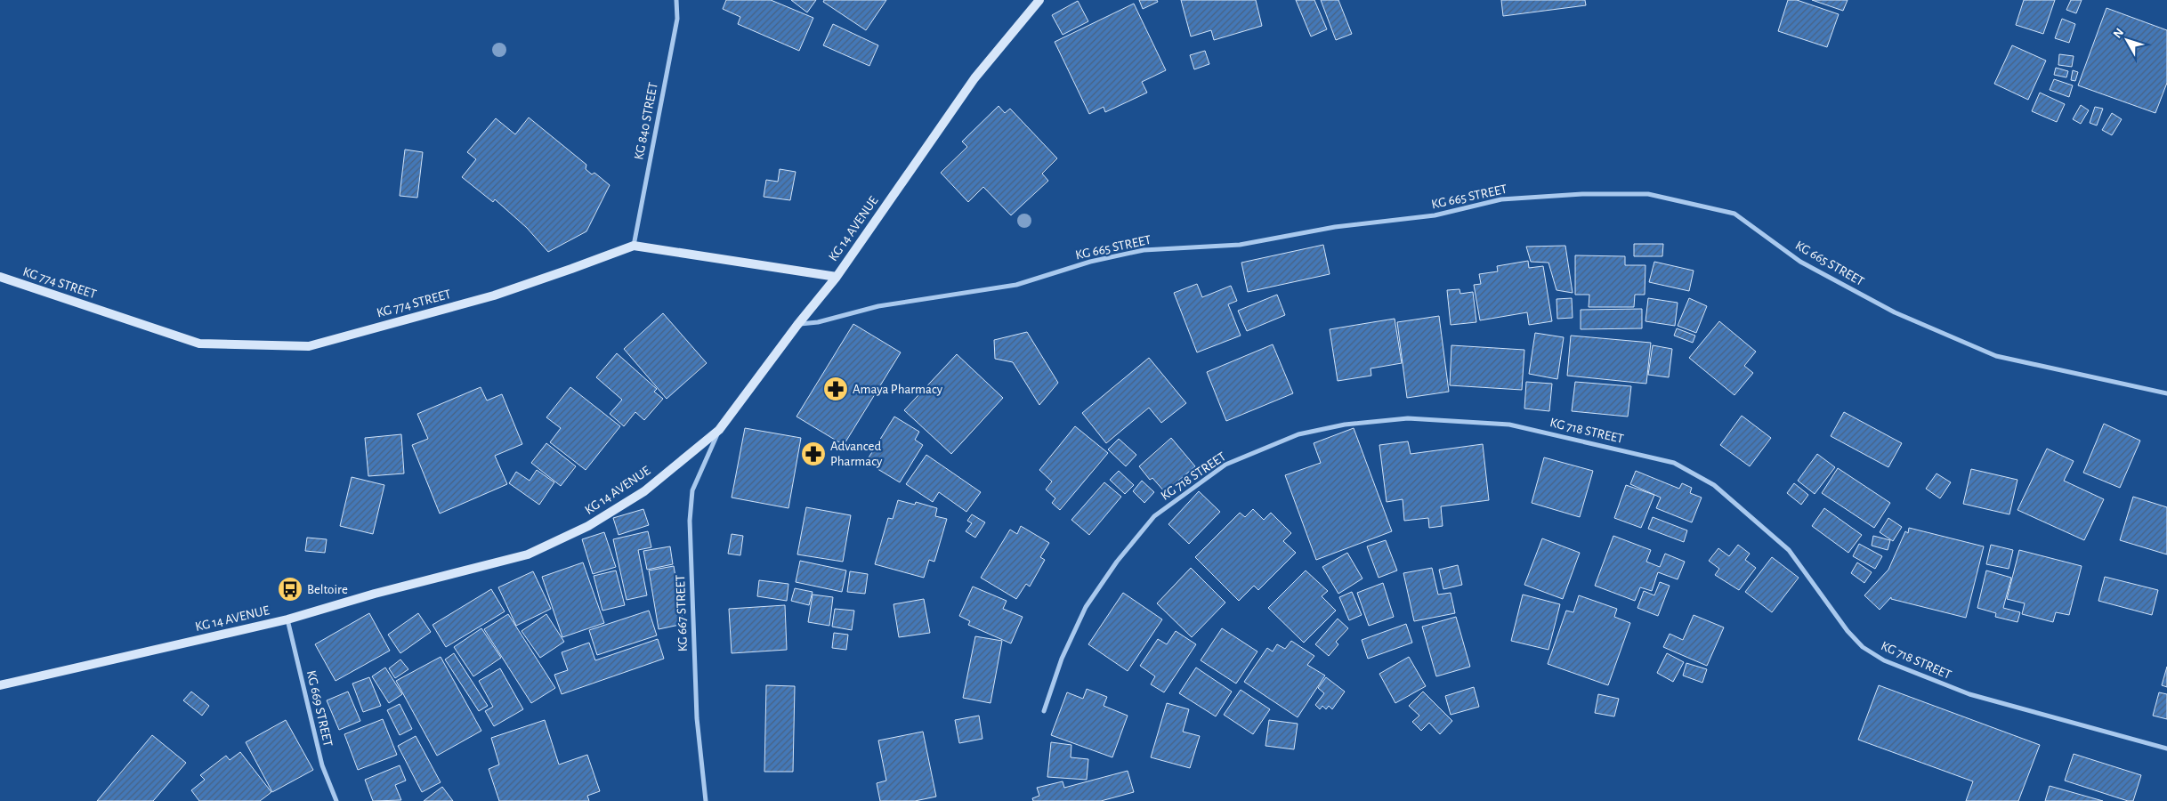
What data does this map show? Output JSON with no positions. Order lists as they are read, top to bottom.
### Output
{
  "streets": {
    "main road": ["KG 14 AVENUE", "KG 774 STREET"],
    "street": [
      "KG 840 STREET",
      "KG 665 STREET",
      "KG 718 STREET",
      "KG 667 STREET",
      "KG 669 STREET"
    ]
  },
  "crossings": [
    ["KG 840 STREET", "KG 774 STREET"],
    ["KG 665 STREET", "KG 14 AVENUE"],
    ["KG 14 AVENUE", "KG 774 STREET"],
    ["KG 14 AVENUE", "KG 667 STREET"],
    ["KG 14 AVENUE", "KG 669 STREET"]
  ],
  "places": {
    "pharmacy": ["Amaya Pharmacy", "Advanced Pharmacy"],
    "bus stop": ["Beltoire"]
  },
  "north": "top left"
}
